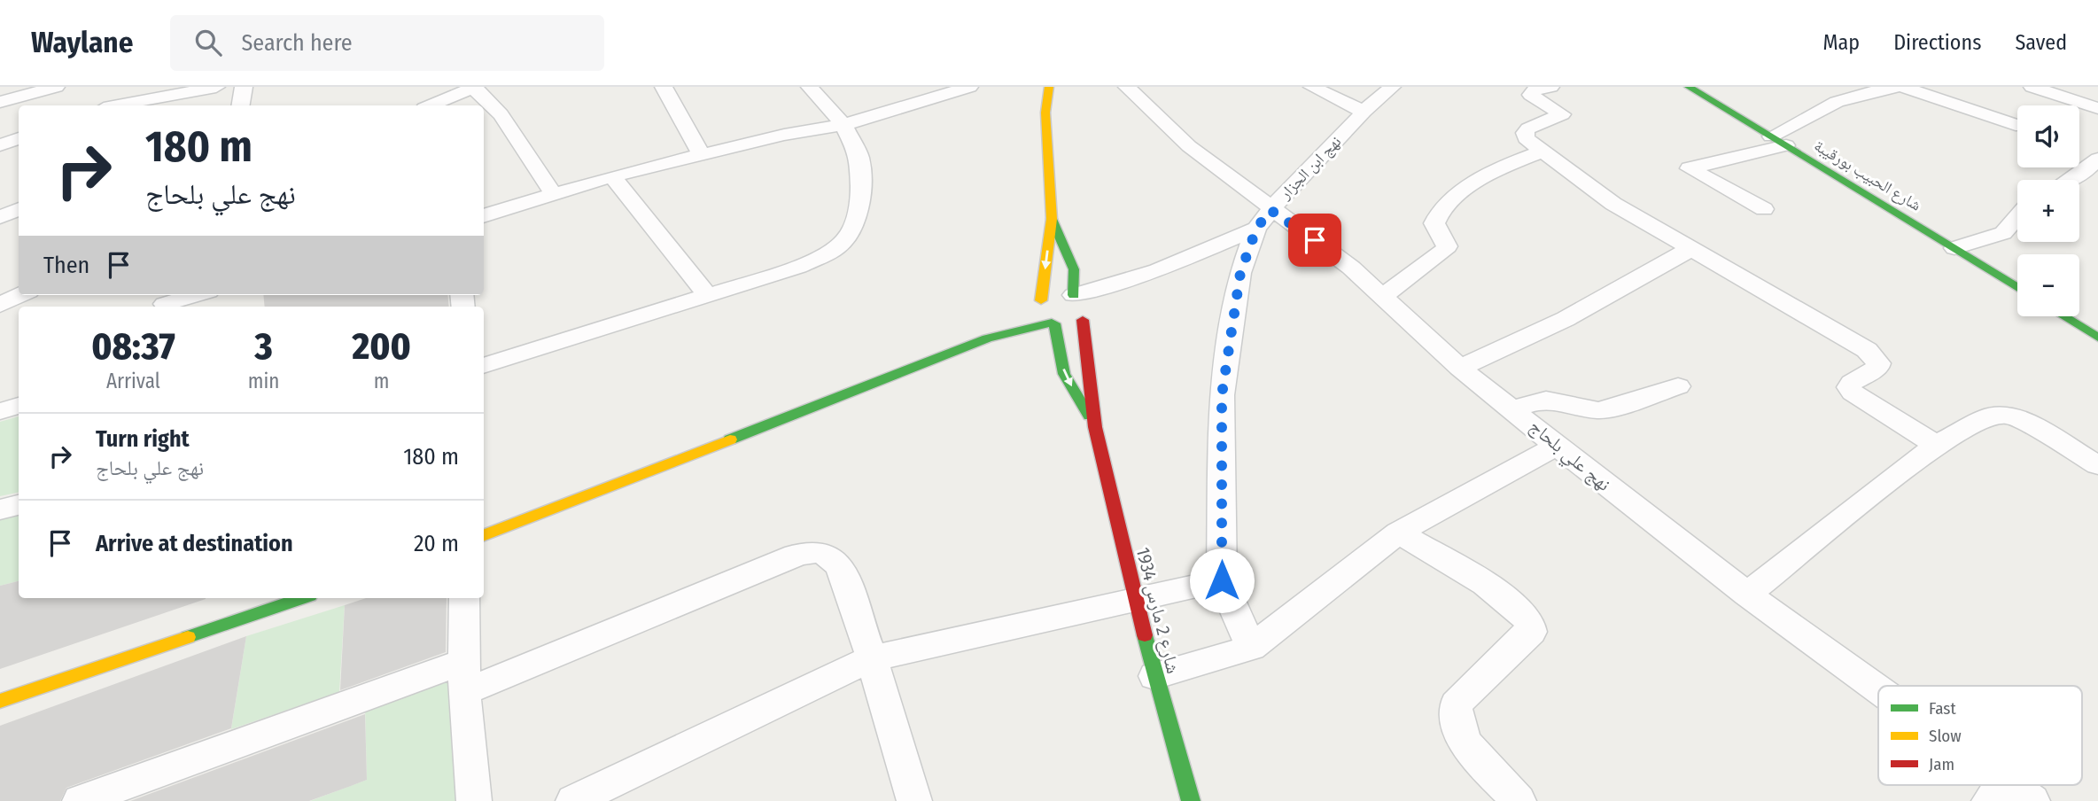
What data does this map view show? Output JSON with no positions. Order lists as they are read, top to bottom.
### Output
{
  "streets": {
    "street": [
      "نهج ابن الجزار",
      "شارع الحبيب بورقيبة",
      "نهج علي بلحاج",
      "شارع 2 مارس 1934"
    ]
  },
  "crossings": [
    ["نهج ابن الجزار", "نهج علي بلحاج"],
    ["نهج ابن الجزار", "شارع 2 مارس 1934"]
  ],
  "legend": ["Fast", "Slow", "Jam"],
  "page": {
    "header": "Waylane",
    "search": "Search here",
    "nav": ["Map", "Directions", "Saved"],
    "map_buttons": ["+", "−"],
    "turn": ["180 m", "نهج علي بلحاج"],
    "then": "Then",
    "eta": [
      "08:37",
      "Arrival",
      "3",
      "min",
      "200",
      "m"
    ],
    "list": [
      {
        "name": "Turn right",
        "note": "نهج علي بلحاج",
        "value": "180 m"
      },
      {
        "name": "Arrive at destination",
        "value": "20 m"
      }
    ]
  }
}
